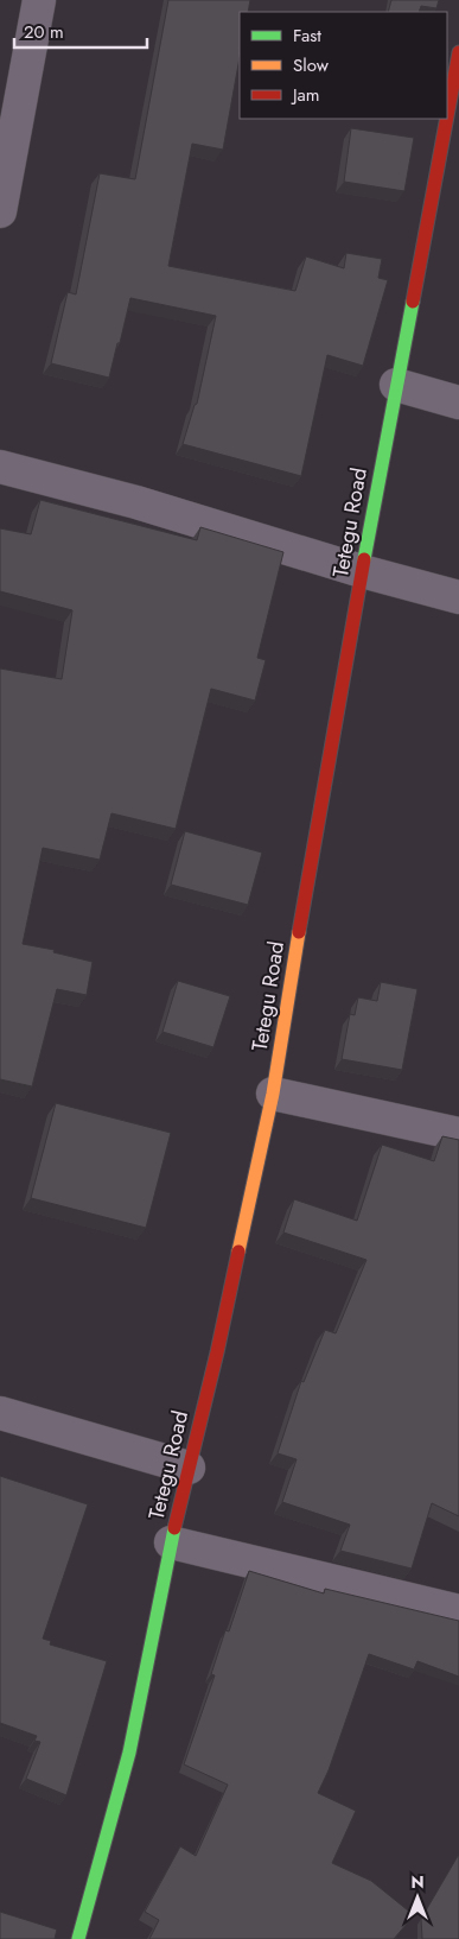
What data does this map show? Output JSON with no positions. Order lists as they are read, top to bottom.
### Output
{
  "streets": {
    "street": ["Tetegu Road"]
  },
  "legend": ["Fast", "Slow", "Jam"],
  "scale_bar": "20 m",
  "north": "top"
}
